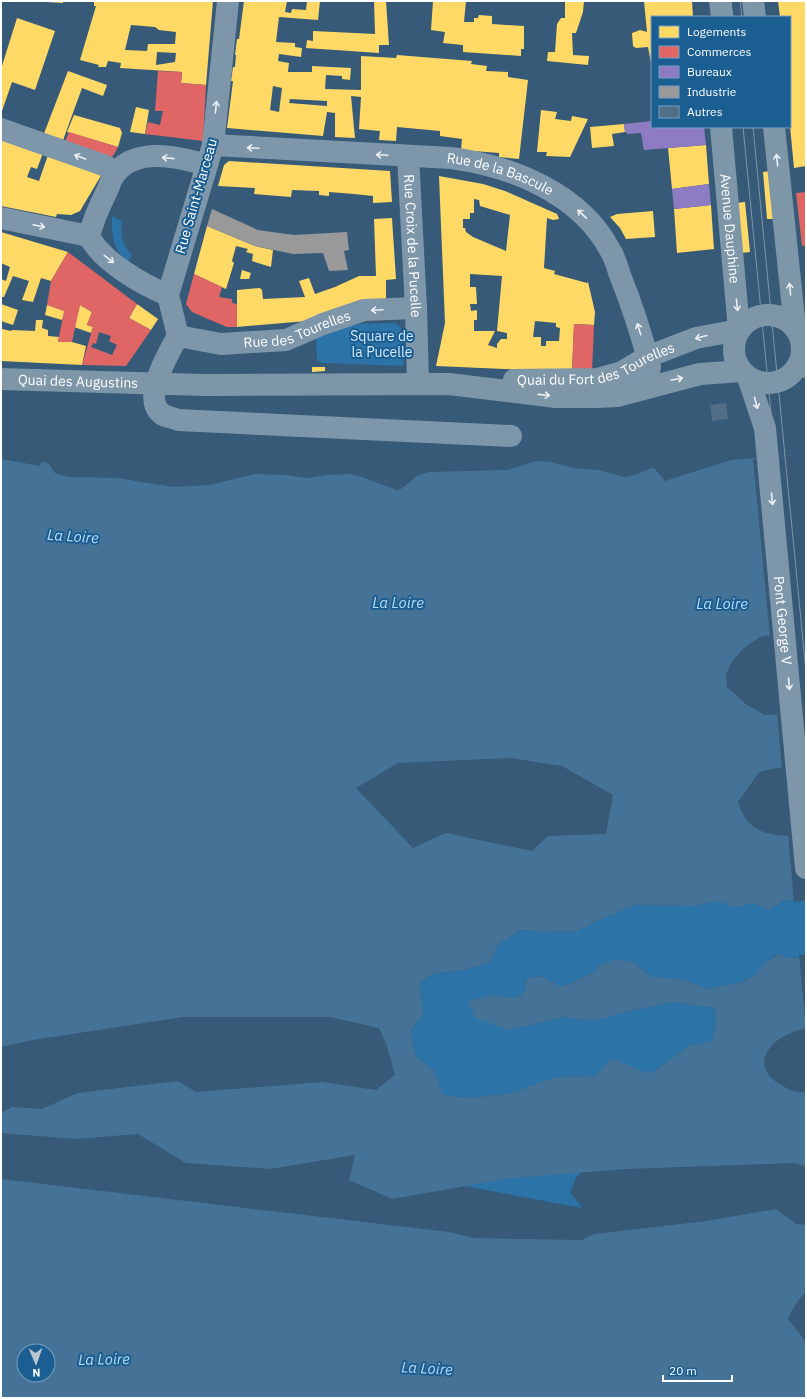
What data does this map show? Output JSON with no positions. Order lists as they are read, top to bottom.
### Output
{
  "streets": {
    "main road": ["Avenue Dauphine", "Quai du Fort des Tourelles", "Quai des Augustins"],
    "street": [
      "Rue de la Bascule",
      "Rue Saint-Marceau",
      "Rue Croix de la Pucelle",
      "Rue des Tourelles",
      "Pont George V"
    ]
  },
  "crossings": [
    ["Rue de la Bascule", "Rue Saint-Marceau"],
    ["Rue de la Bascule", "Rue Croix de la Pucelle"],
    ["Rue de la Bascule", "Quai du Fort des Tourelles"],
    ["Avenue Dauphine", "Quai du Fort des Tourelles"],
    ["Avenue Dauphine", "Pont George V"],
    ["Rue Croix de la Pucelle", "Rue des Tourelles"],
    ["Rue Croix de la Pucelle", "Quai des Augustins"],
    ["Quai du Fort des Tourelles", "Quai des Augustins"],
    ["Quai du Fort des Tourelles", "Pont George V"]
  ],
  "one_way": ["Rue de la Bascule", "Rue Saint-Marceau", "Pont George V"],
  "water": ["La Loire"],
  "parks": ["Square de la Pucelle"],
  "legend": [
    "Logements",
    "Commerces",
    "Bureaux",
    "Industrie",
    "Autres"
  ],
  "scale_bar": "20 m",
  "north": "bottom"
}
